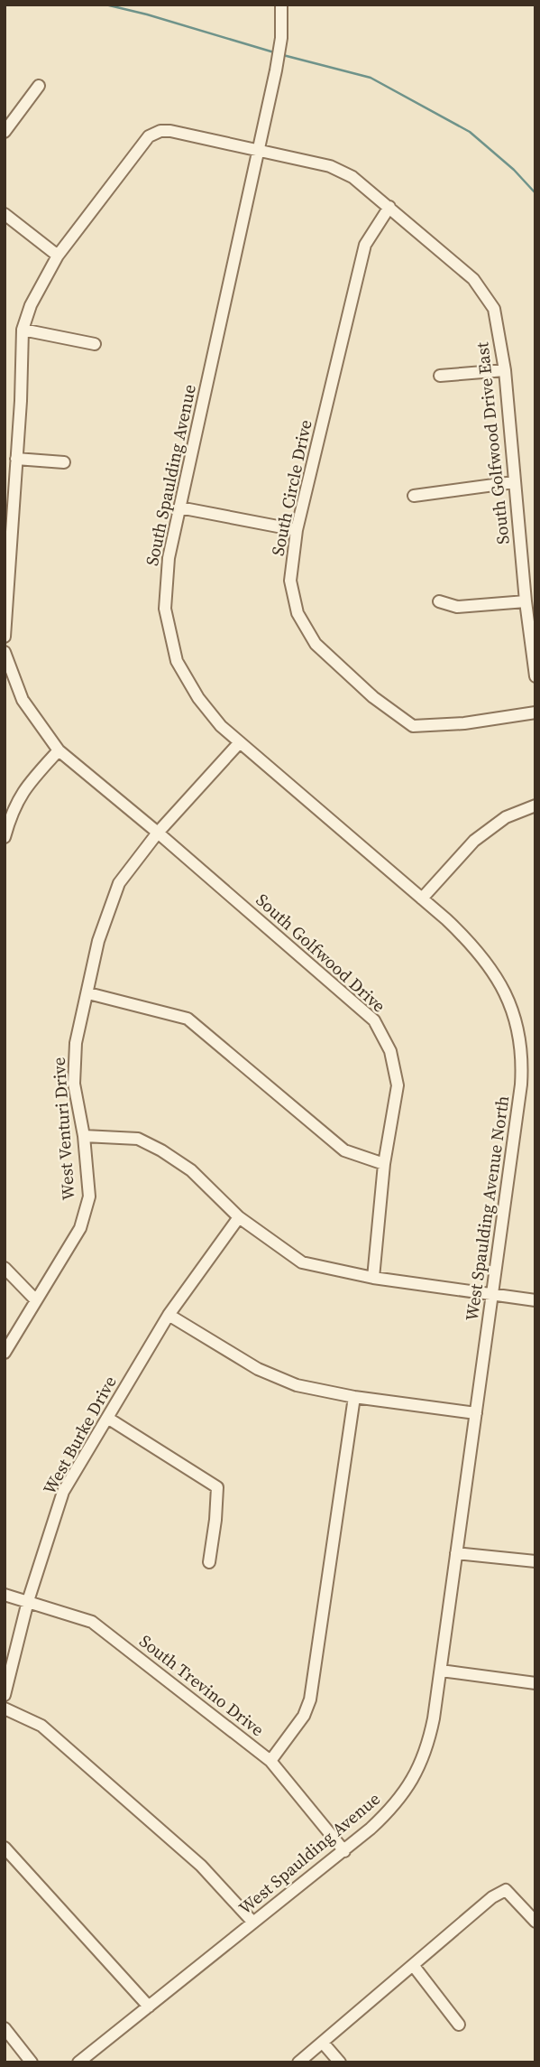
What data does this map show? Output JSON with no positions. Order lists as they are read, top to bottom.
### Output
{
  "streets": {
    "street": [
      "South Golfwood Drive East",
      "South Spaulding Avenue",
      "South Circle Drive",
      "South Golfwood Drive",
      "West Venturi Drive",
      "West Spaulding Avenue North",
      "West Burke Drive",
      "South Trevino Drive",
      "West Spaulding Avenue"
    ]
  },
  "crossings": [
    ["South Golfwood Drive East", "South Spaulding Avenue"],
    ["South Golfwood Drive East", "South Circle Drive"],
    ["South Spaulding Avenue", "West Venturi Drive"],
    ["South Spaulding Avenue", "West Spaulding Avenue North"],
    ["South Golfwood Drive", "West Venturi Drive"],
    ["West Spaulding Avenue North", "West Spaulding Avenue"],
    ["West Burke Drive", "South Trevino Drive"],
    ["South Trevino Drive", "West Spaulding Avenue"]
  ]
}
